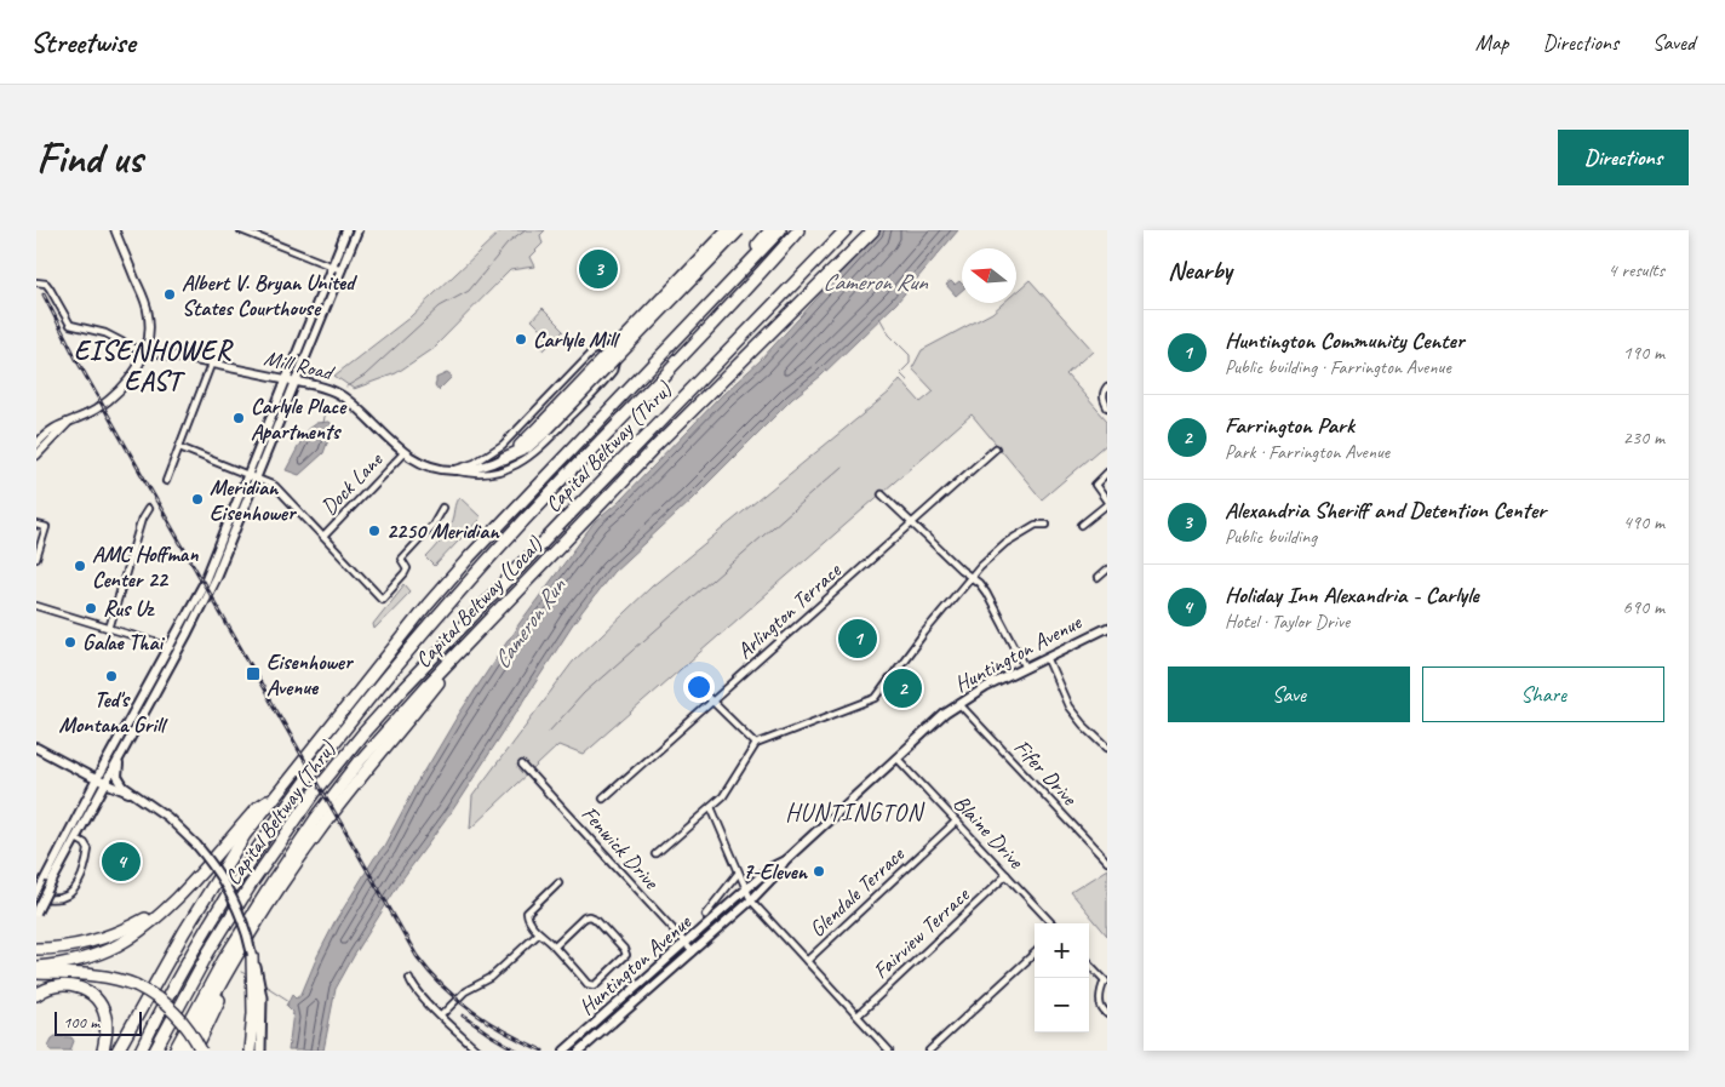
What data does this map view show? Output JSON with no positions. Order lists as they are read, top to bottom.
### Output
{
  "streets": {
    "highway": ["Capital Beltway (Thru)", "Capital Beltway (Local)"],
    "main road": ["Mill Road", "Huntington Avenue"],
    "street": [
      "Dock Lane",
      "Arlington Terrace",
      "Fifer Drive",
      "Blaine Drive",
      "Fenwick Drive",
      "Glendale Terrace",
      "Fairview Terrace"
    ]
  },
  "crossings": [
    ["Mill Road", "Dock Lane"],
    ["Huntington Avenue", "Fifer Drive"],
    ["Huntington Avenue", "Blaine Drive"],
    ["Huntington Avenue", "Fenwick Drive"],
    ["Blaine Drive", "Glendale Terrace"],
    ["Blaine Drive", "Fairview Terrace"]
  ],
  "districts": ["EISENHOWER EAST", "HUNTINGTON"],
  "water": ["Cameron Run"],
  "places": {
    "other": [
      "Albert V. Bryan United States Courthouse",
      "Carlyle Mill",
      "Carlyle Place Apartments",
      "Meridian Eisenhower",
      "2250 Meridian",
      "AMC Hoffman Center 22",
      "Rus Uz",
      "Galae Thai",
      "Ted's Montana Grill",
      "7-Eleven"
    ],
    "transit": ["Eisenhower Avenue"]
  },
  "scale_bar": "100 m",
  "north": "left",
  "page": {
    "header": "Streetwise",
    "nav": ["Map", "Directions", "Saved"],
    "buttons": [
      "Directions",
      ["Save", "Share"]
    ],
    "title": "Find us",
    "heading": ["Nearby", "4 results"],
    "pins": [
      "3",
      "1",
      "2",
      "4"
    ],
    "list": [
      {
        "mark": "1",
        "name": "Huntington Community Center",
        "note": "Public building · Farrington Avenue",
        "value": "190 m"
      },
      {
        "mark": "2",
        "name": "Farrington Park",
        "note": "Park · Farrington Avenue",
        "value": "230 m"
      },
      {
        "mark": "3",
        "name": "Alexandria Sheriff and Detention Center",
        "note": "Public building",
        "value": "490 m"
      },
      {
        "mark": "4",
        "name": "Holiday Inn Alexandria - Carlyle",
        "note": "Hotel · Taylor Drive",
        "value": "690 m"
      }
    ],
    "map_buttons": ["+", "−"],
    "scale": "100 m"
  }
}
